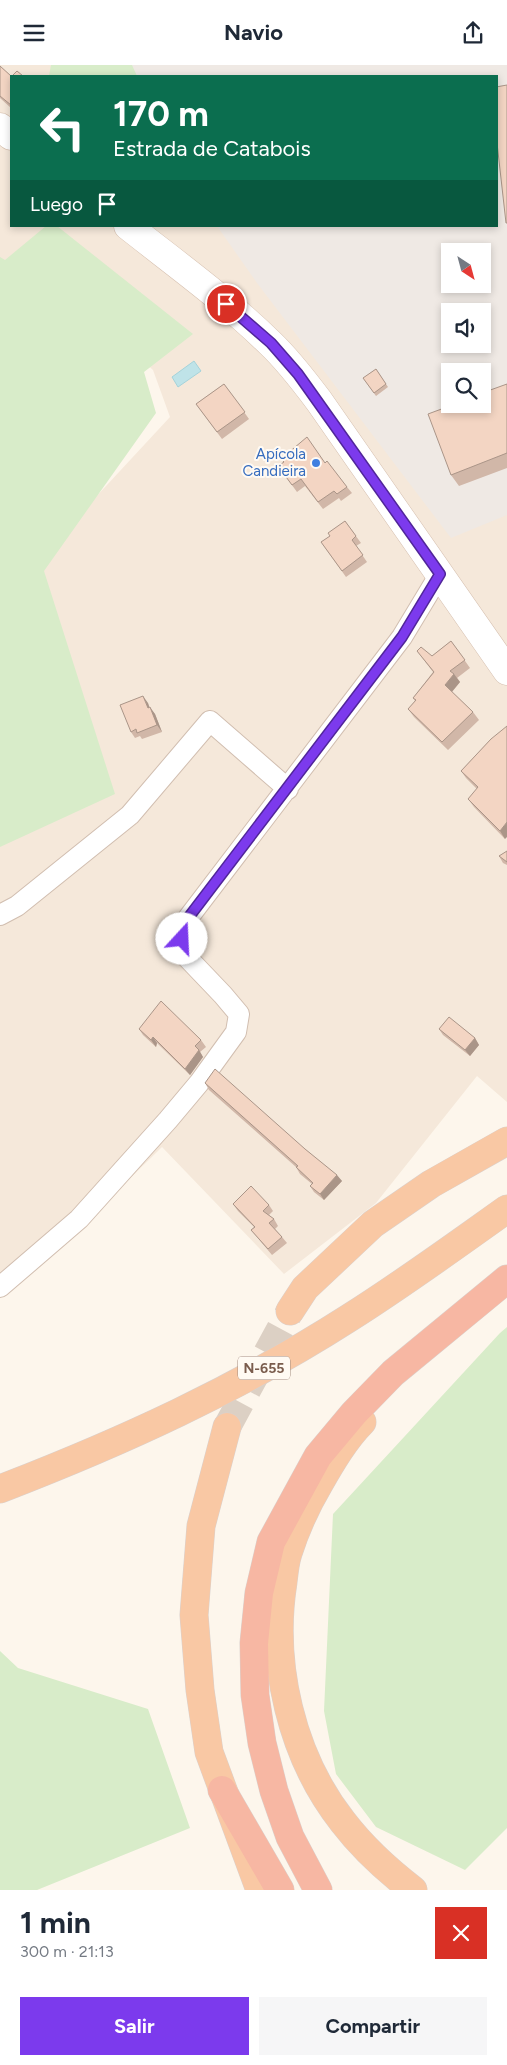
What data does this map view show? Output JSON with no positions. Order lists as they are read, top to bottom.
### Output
{
  "streets": {
    "highway": ["N-655"]
  },
  "places": ["Apícola Candieira"],
  "north": "bottom right",
  "page": {
    "header": "Navio",
    "turn": ["170 m", "Estrada de Catabois"],
    "then": "Luego",
    "heading": ["1 min", "300 m · 21:13"],
    "buttons": ["Salir", "Compartir"]
  }
}
